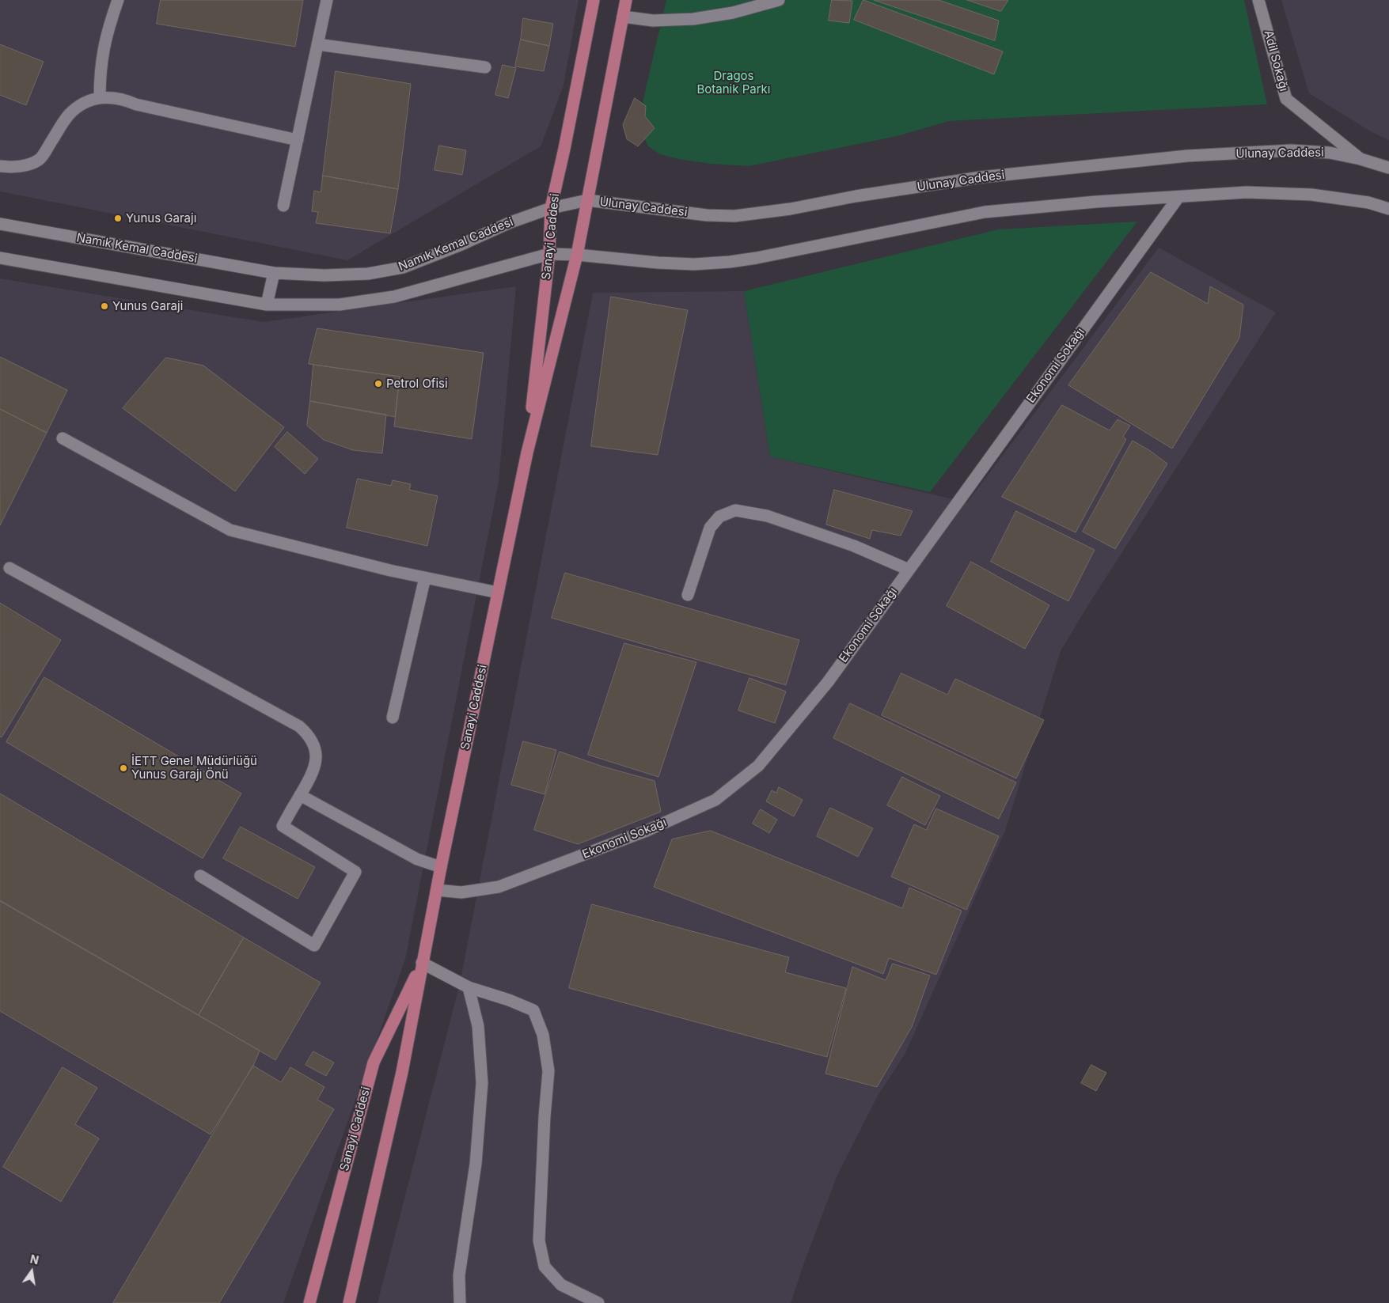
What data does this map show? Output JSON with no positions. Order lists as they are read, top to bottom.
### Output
{
  "streets": {
    "main road": ["Ulunay Caddesi", "Sanayi Caddesi"],
    "street": ["Adil Sokağı", "Namık Kemal Caddesi", "Ekonomi Sokağı"]
  },
  "crossings": [
    ["Adil Sokağı", "Ulunay Caddesi"],
    ["Ulunay Caddesi", "Sanayi Caddesi"],
    ["Ulunay Caddesi", "Namık Kemal Caddesi"],
    ["Sanayi Caddesi", "Namık Kemal Caddesi"],
    ["Sanayi Caddesi", "Ekonomi Sokağı"]
  ],
  "parks": ["Dragos Botanik Parkı"],
  "places": [
    "Yunus Garajı",
    "Yunus Garaji",
    "Petrol Ofisi",
    "İETT Genel Müdürlüğü Yunus Garajı Önü"
  ],
  "north": "top"
}
